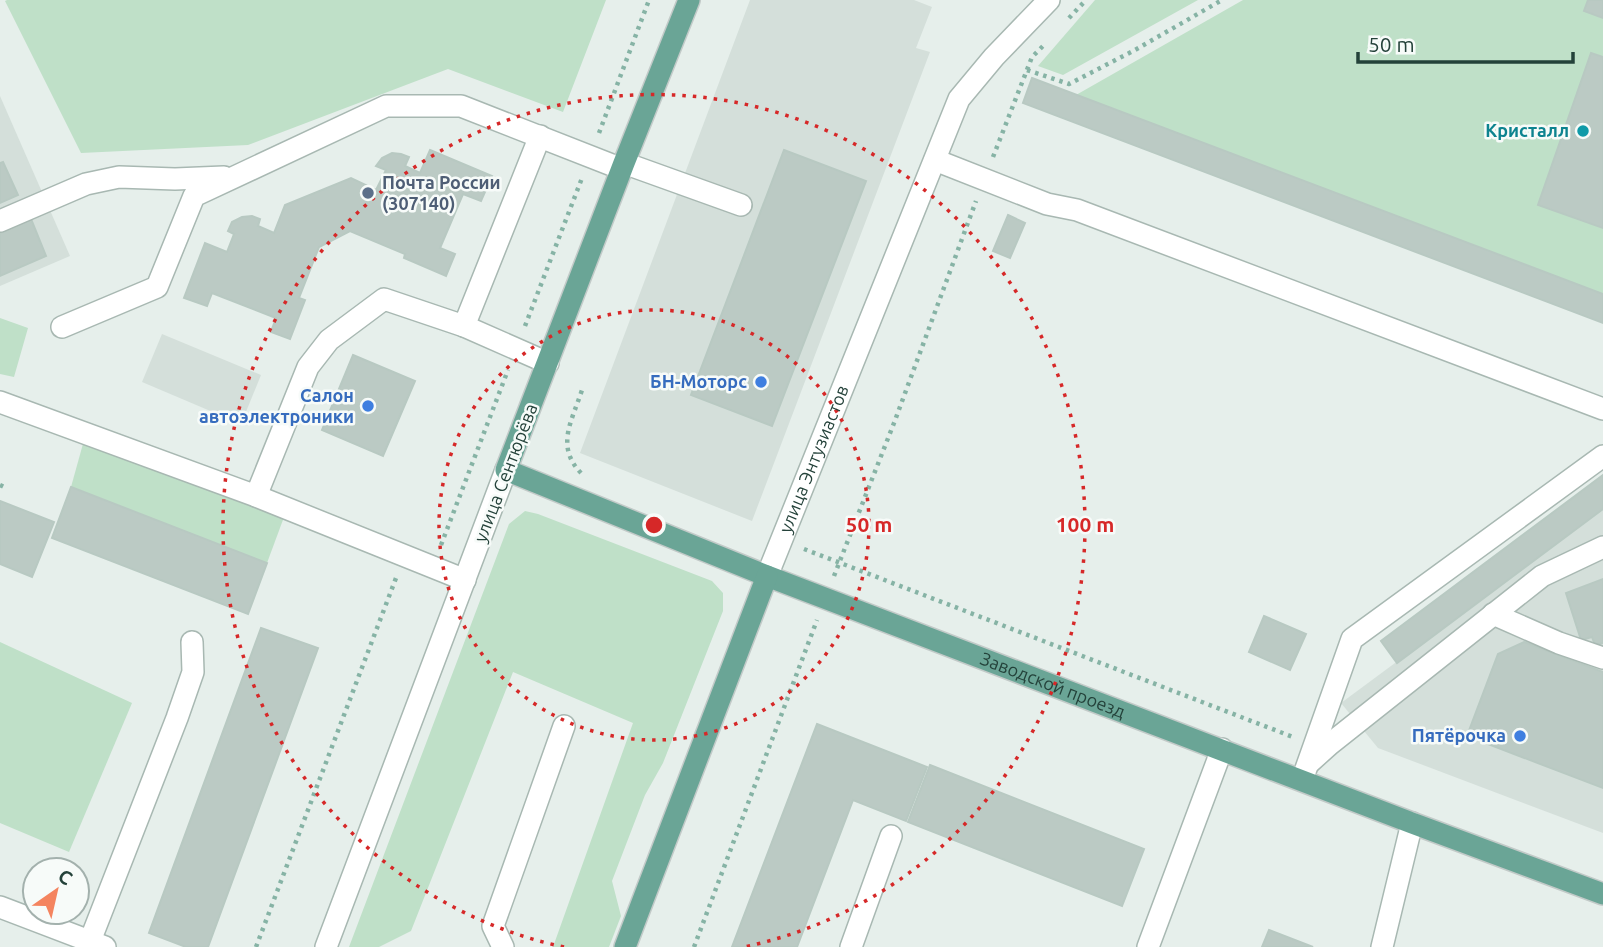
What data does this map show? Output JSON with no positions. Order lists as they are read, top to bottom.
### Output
{
  "streets": {
    "main road": ["улица Энтузиастов", "улица Сентюрёва", "Заводской проезд"]
  },
  "crossings": [
    ["улица Энтузиастов", "Заводской проезд"],
    ["улица Сентюрёва", "Заводской проезд"]
  ],
  "places": [
    "Кристалл",
    "Почта России (307140)",
    "БН-Моторс",
    "Салон автоэлектроники",
    "Пятёрочка"
  ],
  "scale_bar": "50 m",
  "north": "top right",
  "rings": ["50 m", "100 m"]
}
